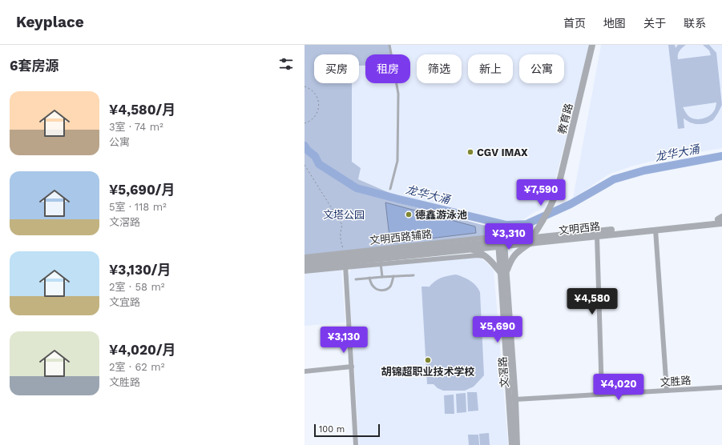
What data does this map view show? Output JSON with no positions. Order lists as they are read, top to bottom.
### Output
{
  "streets": {
    "street": [
      "教育路",
      "文明西路",
      "文明西路辅路",
      "文滘路",
      "文胜路"
    ]
  },
  "crossings": [
    ["教育路", "文明西路"],
    ["文明西路", "文明西路辅路"],
    ["文明西路", "文滘路"],
    ["文明西路辅路", "文滘路"],
    ["文滘路", "文胜路"]
  ],
  "water": ["龙华大涌"],
  "parks": ["文塔公园"],
  "places": ["CGV IMAX", "德鑫游泳池", "胡锦超职业技术学校"],
  "scale_bar": "100 m",
  "page": {
    "header": "Keyplace",
    "nav": [
      "首页",
      "地图",
      "关于",
      "联系"
    ],
    "heading": "6套房源",
    "chip": [
      "买房",
      "租房",
      "筛选",
      "新上",
      "公寓"
    ],
    "list": [
      {
        "name": "¥4,580/月",
        "note": "3室 · 74 m² · 公寓"
      },
      {
        "name": "¥5,690/月",
        "note": "5室 · 118 m² · 文滘路"
      },
      {
        "name": "¥3,130/月",
        "note": "2室 · 58 m² · 文宜路"
      },
      {
        "name": "¥4,020/月",
        "note": "2室 · 62 m² · 文胜路"
      }
    ],
    "price": [
      "¥7,590",
      "¥3,310",
      "¥4,580",
      "¥5,690",
      "¥3,130",
      "¥4,020"
    ],
    "scale": "100 m"
  }
}
